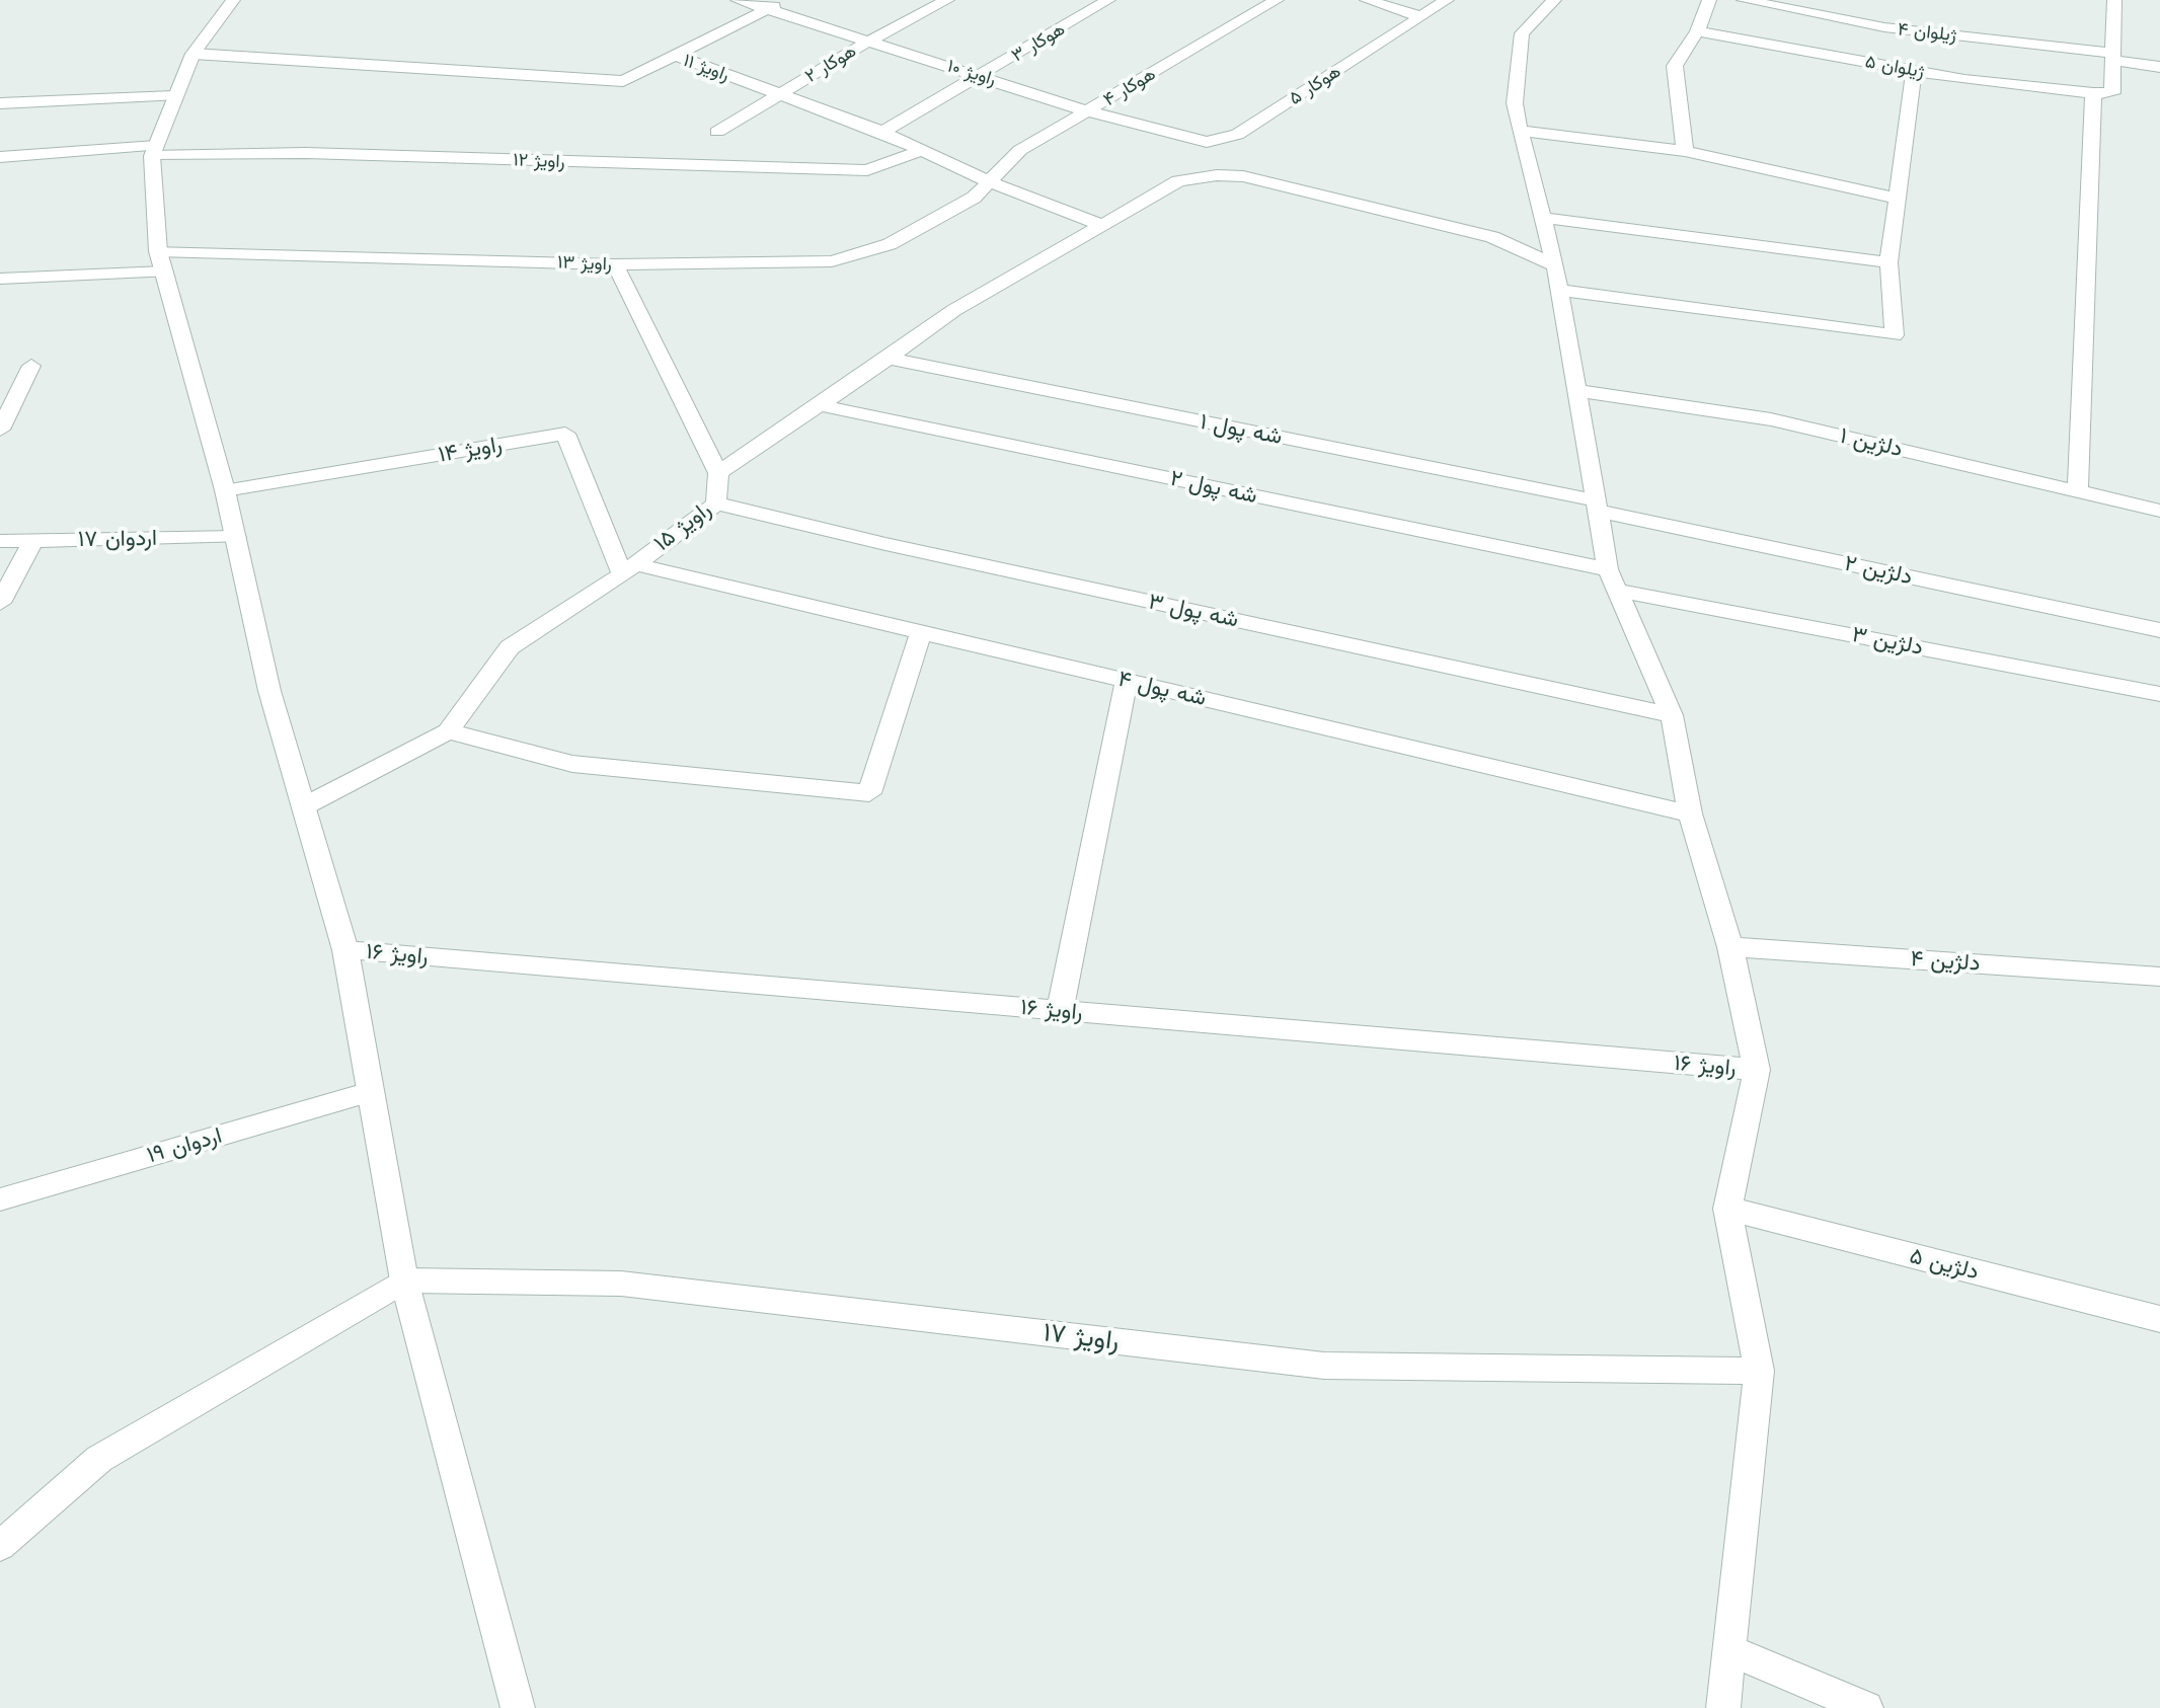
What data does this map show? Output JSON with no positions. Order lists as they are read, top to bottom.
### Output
{
  "streets": {
    "street": [
      "ژیلوان ۴",
      "هوکار ۳",
      "هوکار ۲",
      "ژیلوان ۵",
      "راویژ ۱۱",
      "راویژ ۱۰",
      "هوکار ۵",
      "هوکار ۴",
      "راویژ ۱۲",
      "راویژ ۱۳",
      "شه پول ۱",
      "دلژین ۱",
      "راویژ ۱۴",
      "شه پول ۲",
      "راویژ ۱۵",
      "اردوان ۱۷",
      "دلژین ۲",
      "شه پول ۳",
      "دلژین ۳",
      "شه پول ۴",
      "راویژ ۱۶",
      "دلژین ۴",
      "اردوان ۱۹",
      "دلژین ۵",
      "راویژ ۱۷"
    ]
  },
  "crossings": [
    ["هوکار ۳", "راویژ ۱۱"],
    ["هوکار ۳", "راویژ ۱۰"],
    ["هوکار ۲", "راویژ ۱۱"],
    ["هوکار ۲", "راویژ ۱۰"],
    ["راویژ ۱۱", "هوکار ۴"],
    ["راویژ ۱۱", "راویژ ۱۲"],
    ["راویژ ۱۱", "راویژ ۱۳"],
    ["راویژ ۱۱", "راویژ ۱۵"],
    ["راویژ ۱۰", "هوکار ۵"],
    ["راویژ ۱۰", "هوکار ۴"],
    ["هوکار ۴", "راویژ ۱۳"],
    ["شه پول ۱", "راویژ ۱۵"],
    ["شه پول ۱", "دلژین ۲"],
    ["راویژ ۱۴", "راویژ ۱۵"],
    ["راویژ ۱۴", "شه پول ۴"],
    ["شه پول ۲", "راویژ ۱۵"],
    ["شه پول ۲", "دلژین ۳"],
    ["راویژ ۱۵", "شه پول ۳"],
    ["راویژ ۱۵", "شه پول ۴"]
  ]
}
